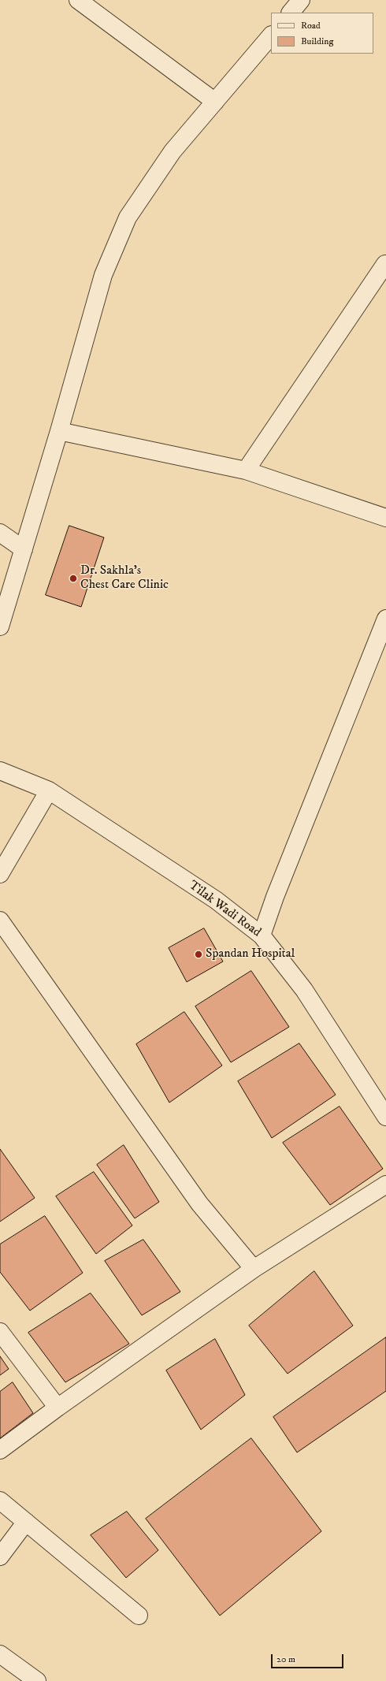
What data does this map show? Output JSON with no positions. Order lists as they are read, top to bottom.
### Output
{
  "streets": {
    "street": ["Tilak Wadi Road"]
  },
  "places": ["Dr. Sakhla's Chest Care Clinic", "Spandan Hospital"],
  "legend": ["Road", "Building"],
  "scale_bar": "20 m"
}
